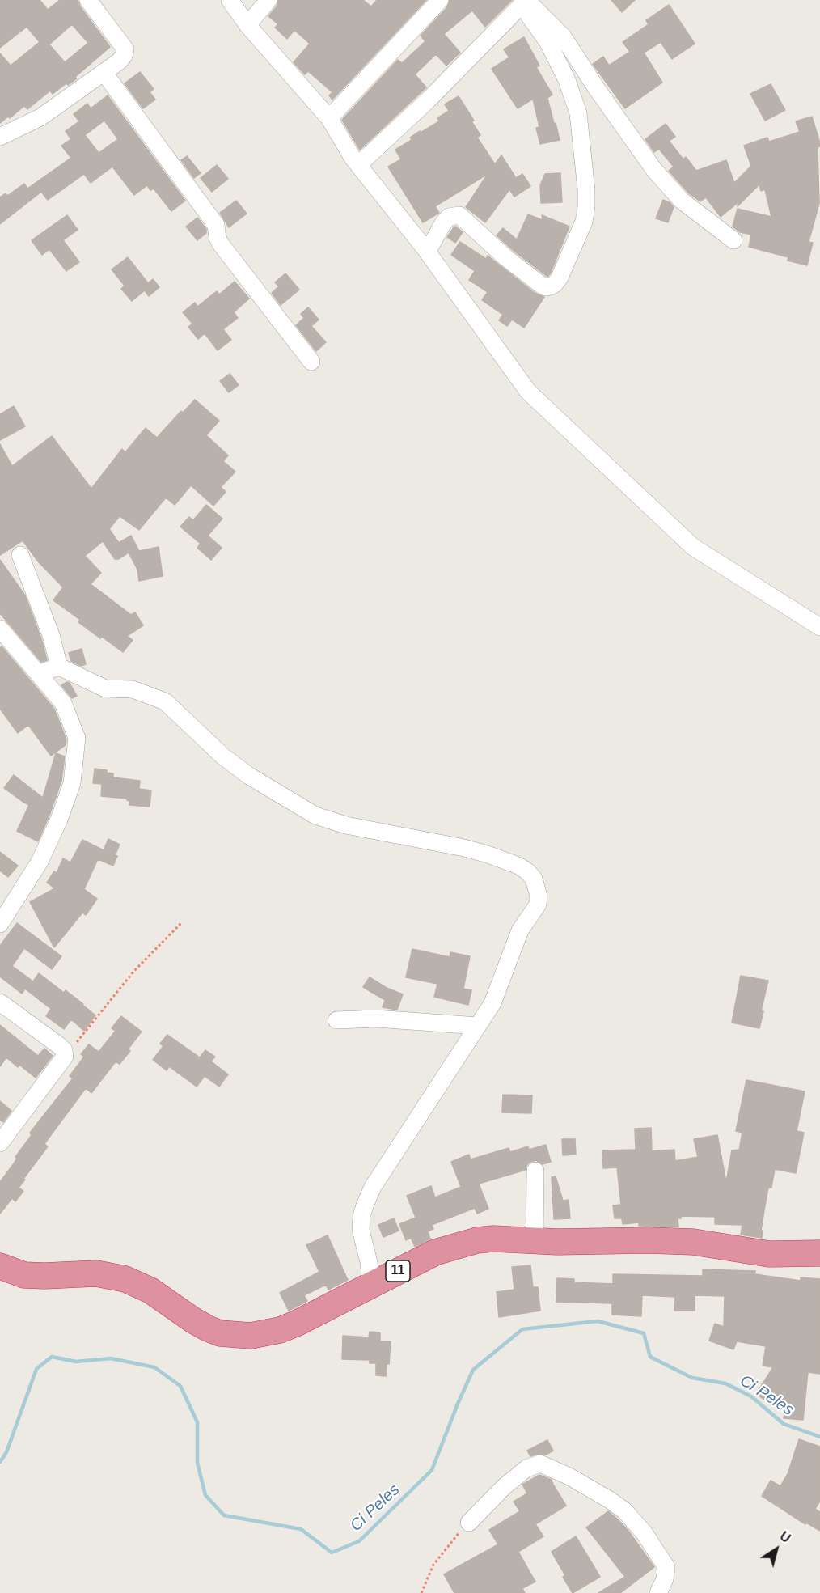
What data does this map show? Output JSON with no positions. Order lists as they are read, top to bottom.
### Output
{
  "streets": {
    "highway": ["11"]
  },
  "water": ["Ci Peles"],
  "north": "top right"
}
